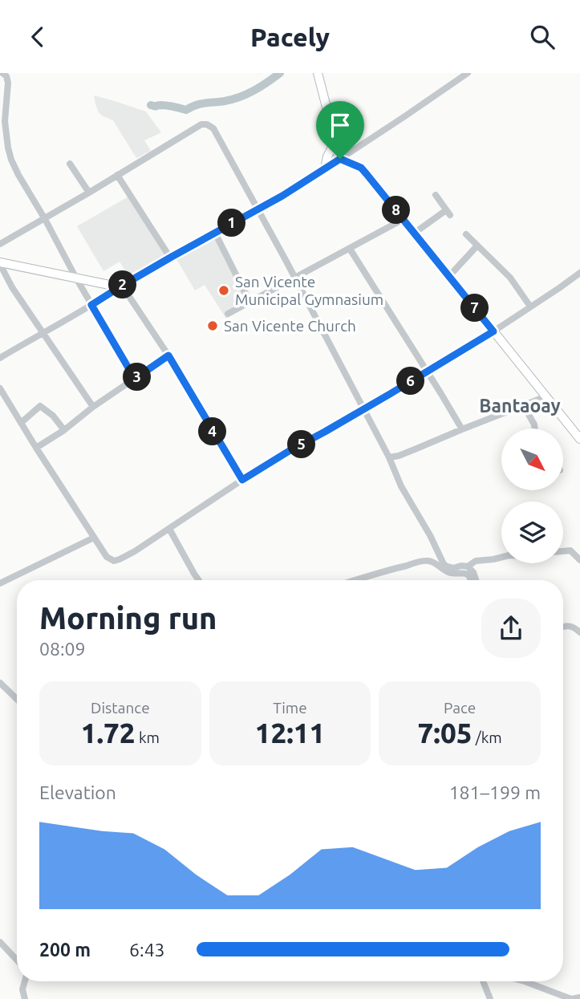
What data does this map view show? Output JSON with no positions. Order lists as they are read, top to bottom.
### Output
{
  "districts": ["Bantaoay"],
  "places": ["San Vicente Municipal Gymnasium", "San Vicente Church"],
  "north": "bottom right",
  "page": {
    "header": "Pacely",
    "pins": [
      "8",
      "1",
      "2",
      "7",
      "3",
      "6",
      "4",
      "5"
    ],
    "heading": ["Morning run", "08:09"],
    "stats": [
      ["Distance", "1.72 km"],
      ["Time", "12:11"],
      ["Pace", "7:05 /km"]
    ],
    "chart": ["Elevation", "181–199 m"],
    "list": [
      {
        "name": "200 m",
        "note": "6:43"
      }
    ]
  }
}
